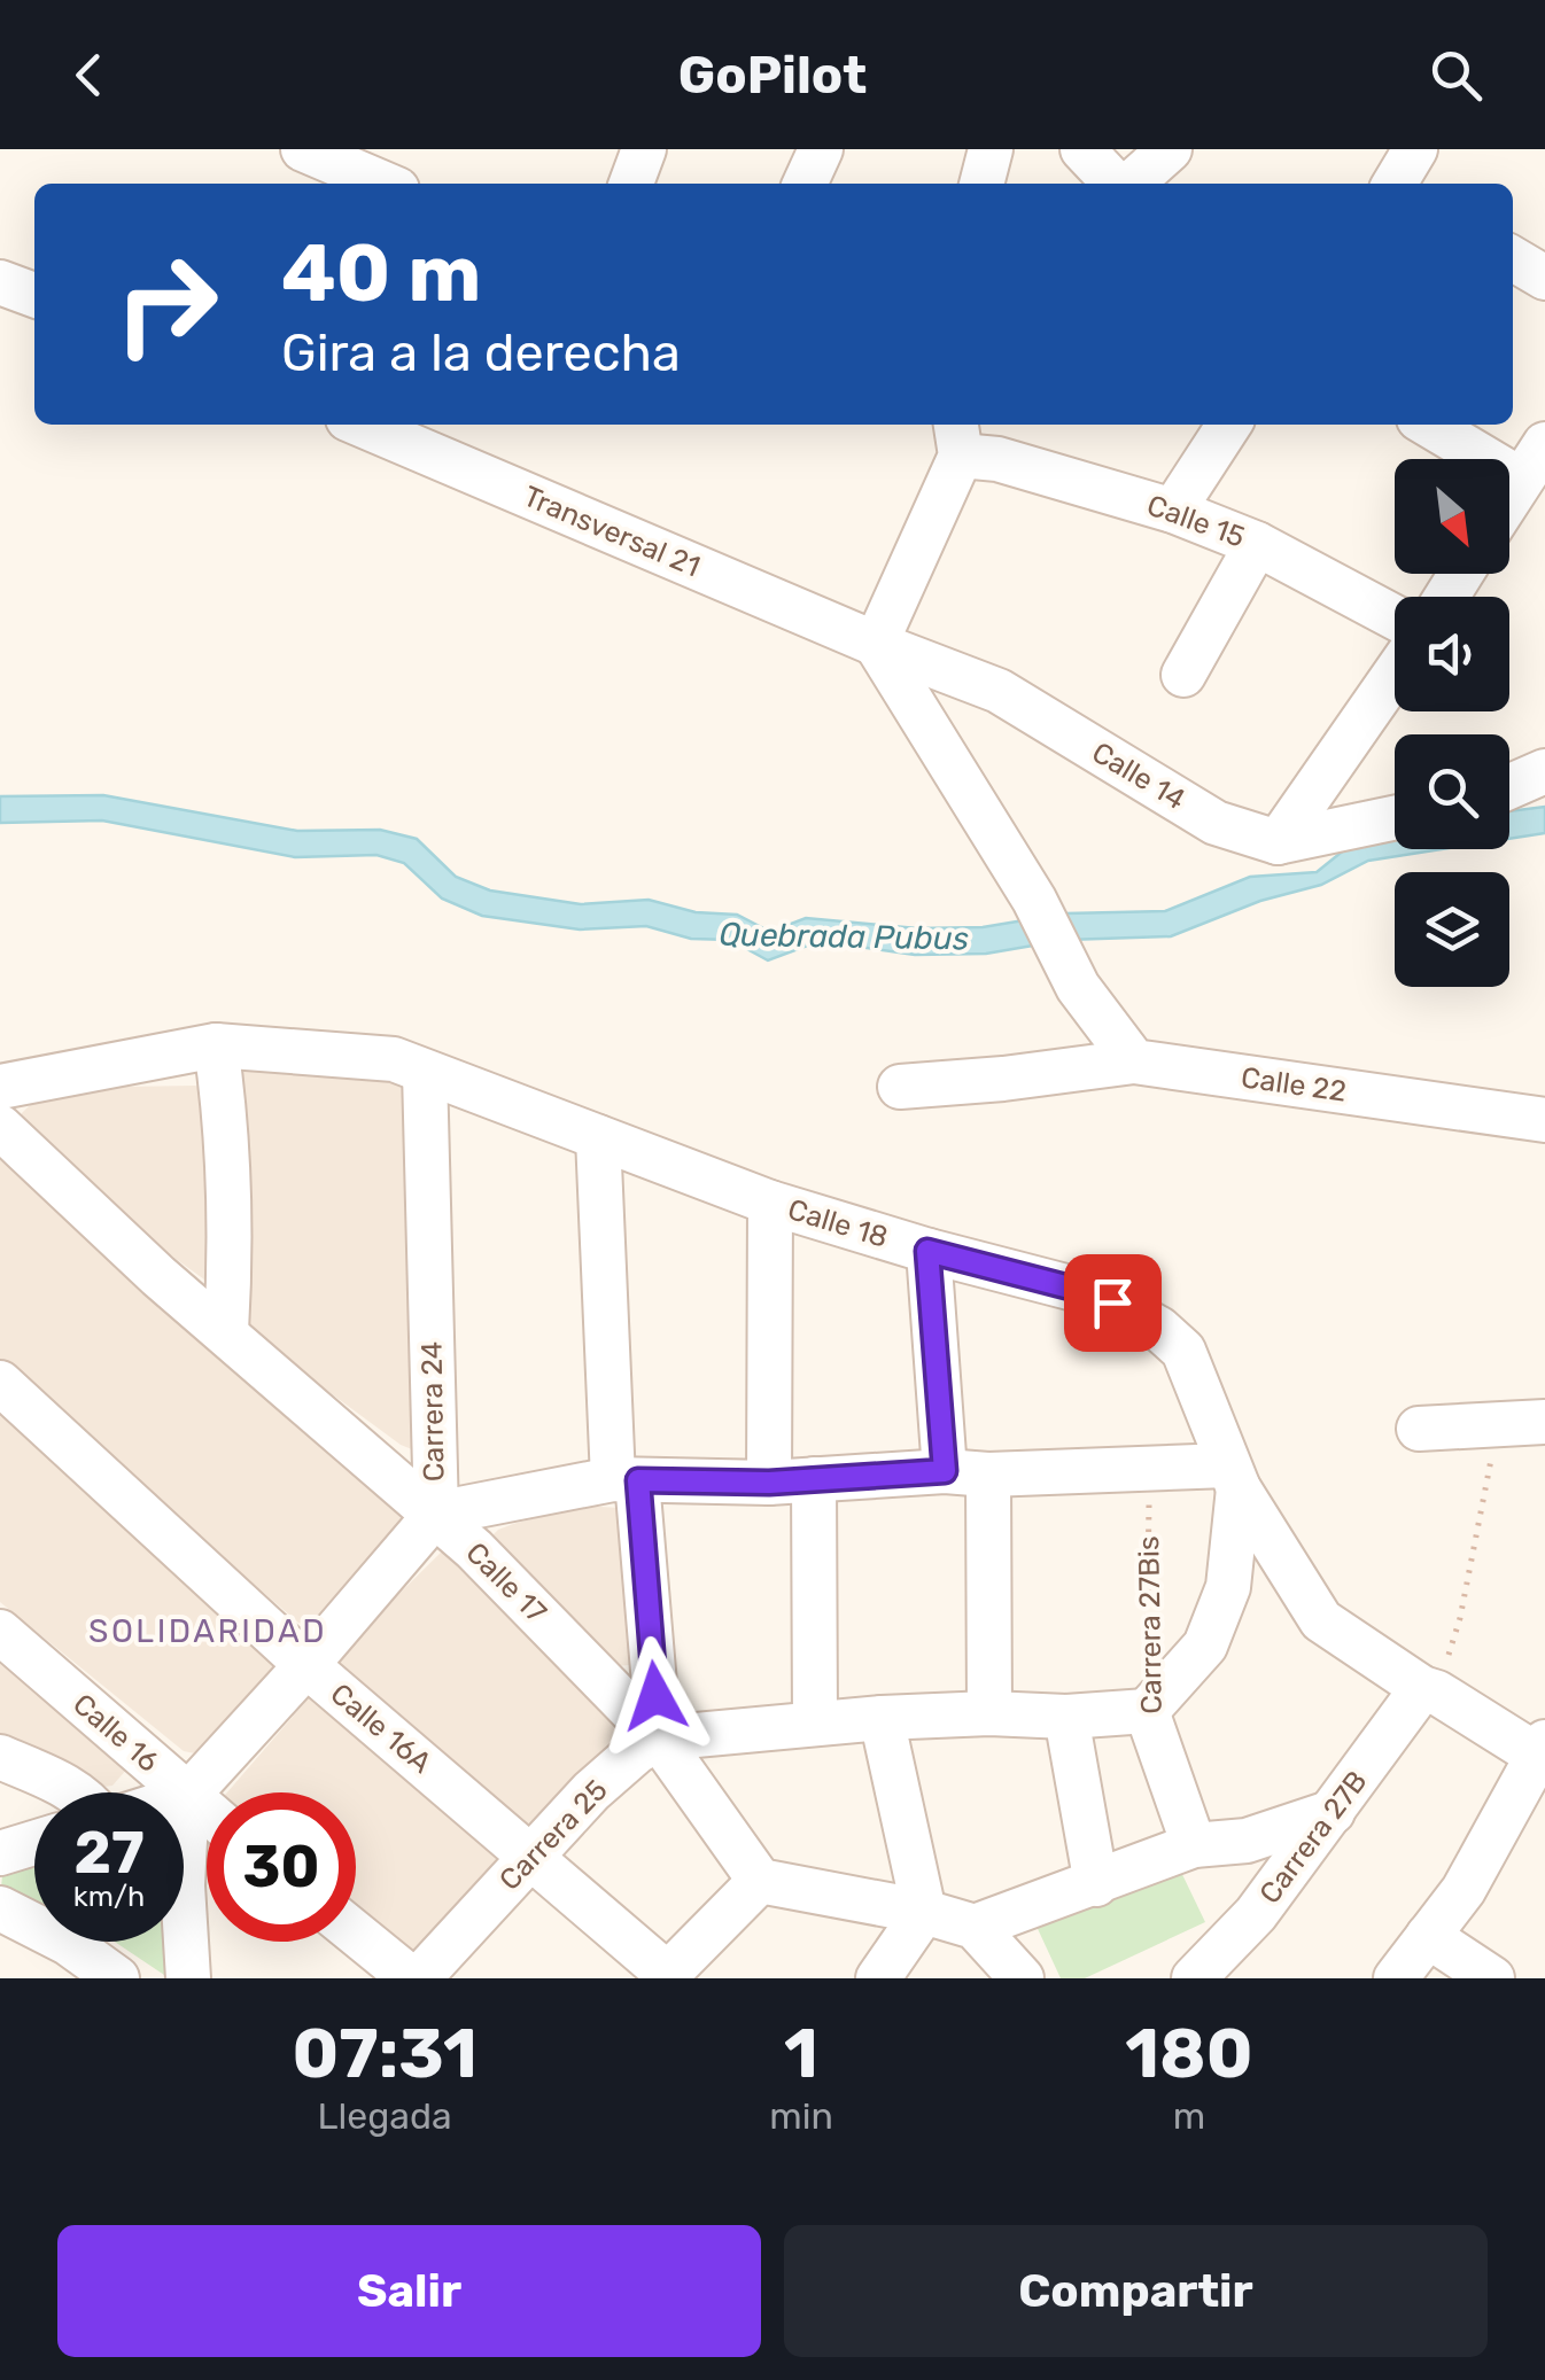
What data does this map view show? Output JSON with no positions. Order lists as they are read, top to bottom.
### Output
{
  "streets": {
    "street": [
      "Calle 15",
      "Transversal 21",
      "Calle 14",
      "Calle 22",
      "Calle 18",
      "Carrera 24",
      "Calle 17",
      "Carrera 27Bis",
      "Calle 16A",
      "Calle 16",
      "Carrera 25",
      "Carrera 27B"
    ]
  },
  "crossings": [
    ["Transversal 21", "Calle 14"],
    ["Calle 18", "Carrera 24"],
    ["Calle 18", "Carrera 27B"],
    ["Carrera 24", "Calle 17"],
    ["Carrera 24", "Calle 16A"],
    ["Carrera 24", "Calle 16"],
    ["Calle 17", "Carrera 25"],
    ["Calle 16A", "Carrera 25"]
  ],
  "districts": ["SOLIDARIDAD"],
  "water": ["Quebrada Pubus"],
  "north": "bottom right",
  "page": {
    "header": "GoPilot",
    "turn": ["40 m", "Gira a la derecha"],
    "speed": "27 km/h",
    "limit": "30",
    "eta": [
      "07:31",
      "Llegada",
      "1",
      "min",
      "180",
      "m"
    ],
    "buttons": ["Salir", "Compartir"]
  }
}
